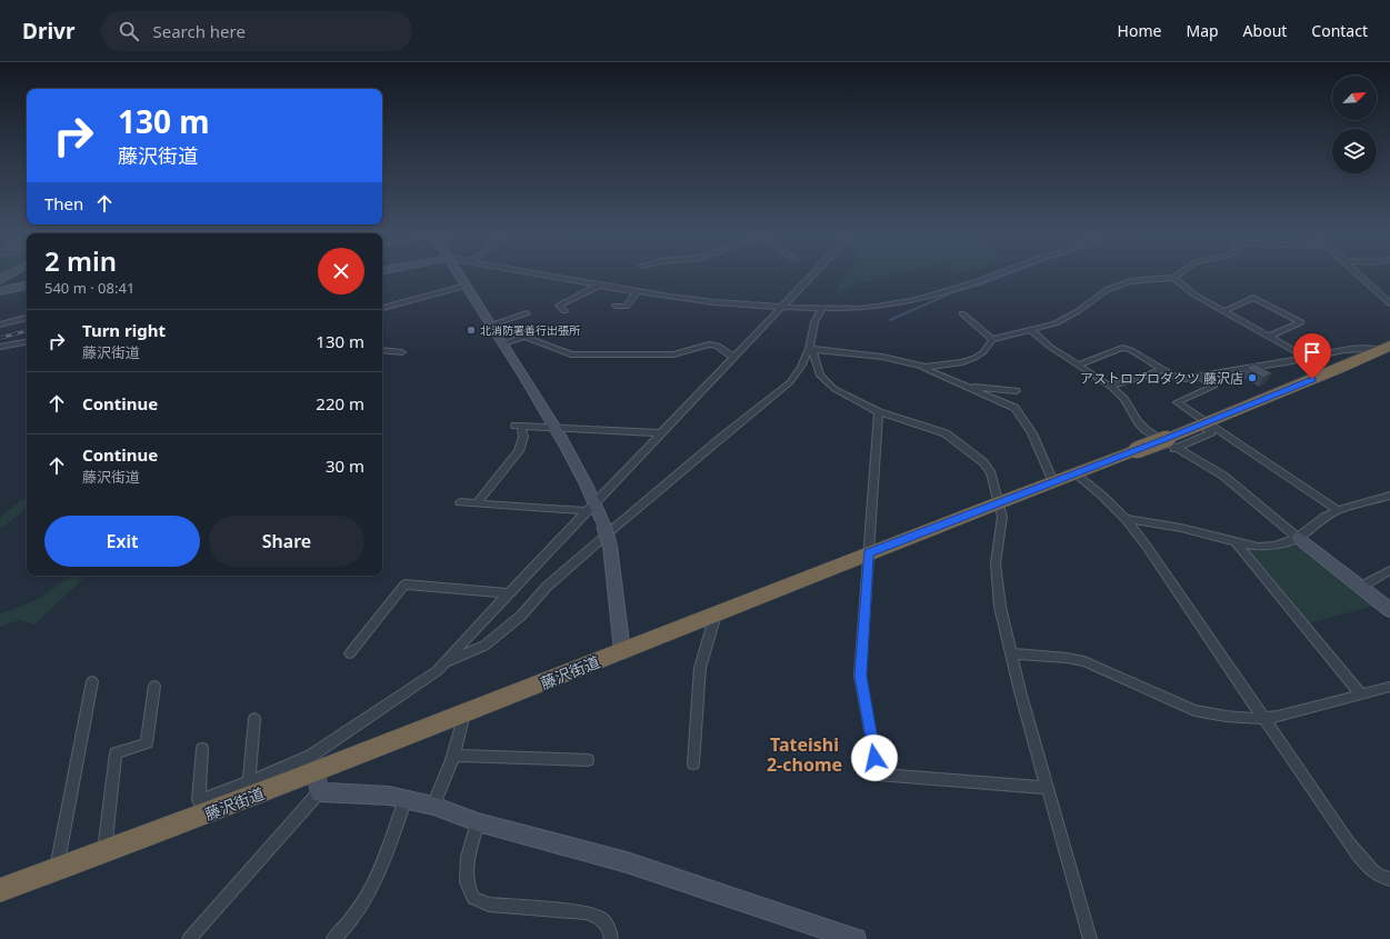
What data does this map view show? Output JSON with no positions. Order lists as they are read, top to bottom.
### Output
{
  "streets": {
    "highway": ["藤沢街道"]
  },
  "districts": ["Tateishi 2-chome"],
  "places": ["北消防署善行出張所", "アストロプロダクツ 藤沢店"],
  "north": "top right",
  "page": {
    "header": "Drivr",
    "search": "Search here",
    "nav": [
      "Home",
      "Map",
      "About",
      "Contact"
    ],
    "turn": ["130 m", "藤沢街道"],
    "then": "Then",
    "heading": ["2 min", "540 m · 08:41"],
    "list": [
      {
        "name": "Turn right",
        "note": "藤沢街道",
        "value": "130 m"
      },
      {
        "name": "Continue",
        "value": "220 m"
      },
      {
        "name": "Continue",
        "note": "藤沢街道",
        "value": "30 m"
      }
    ],
    "buttons": ["Exit", "Share"]
  }
}
